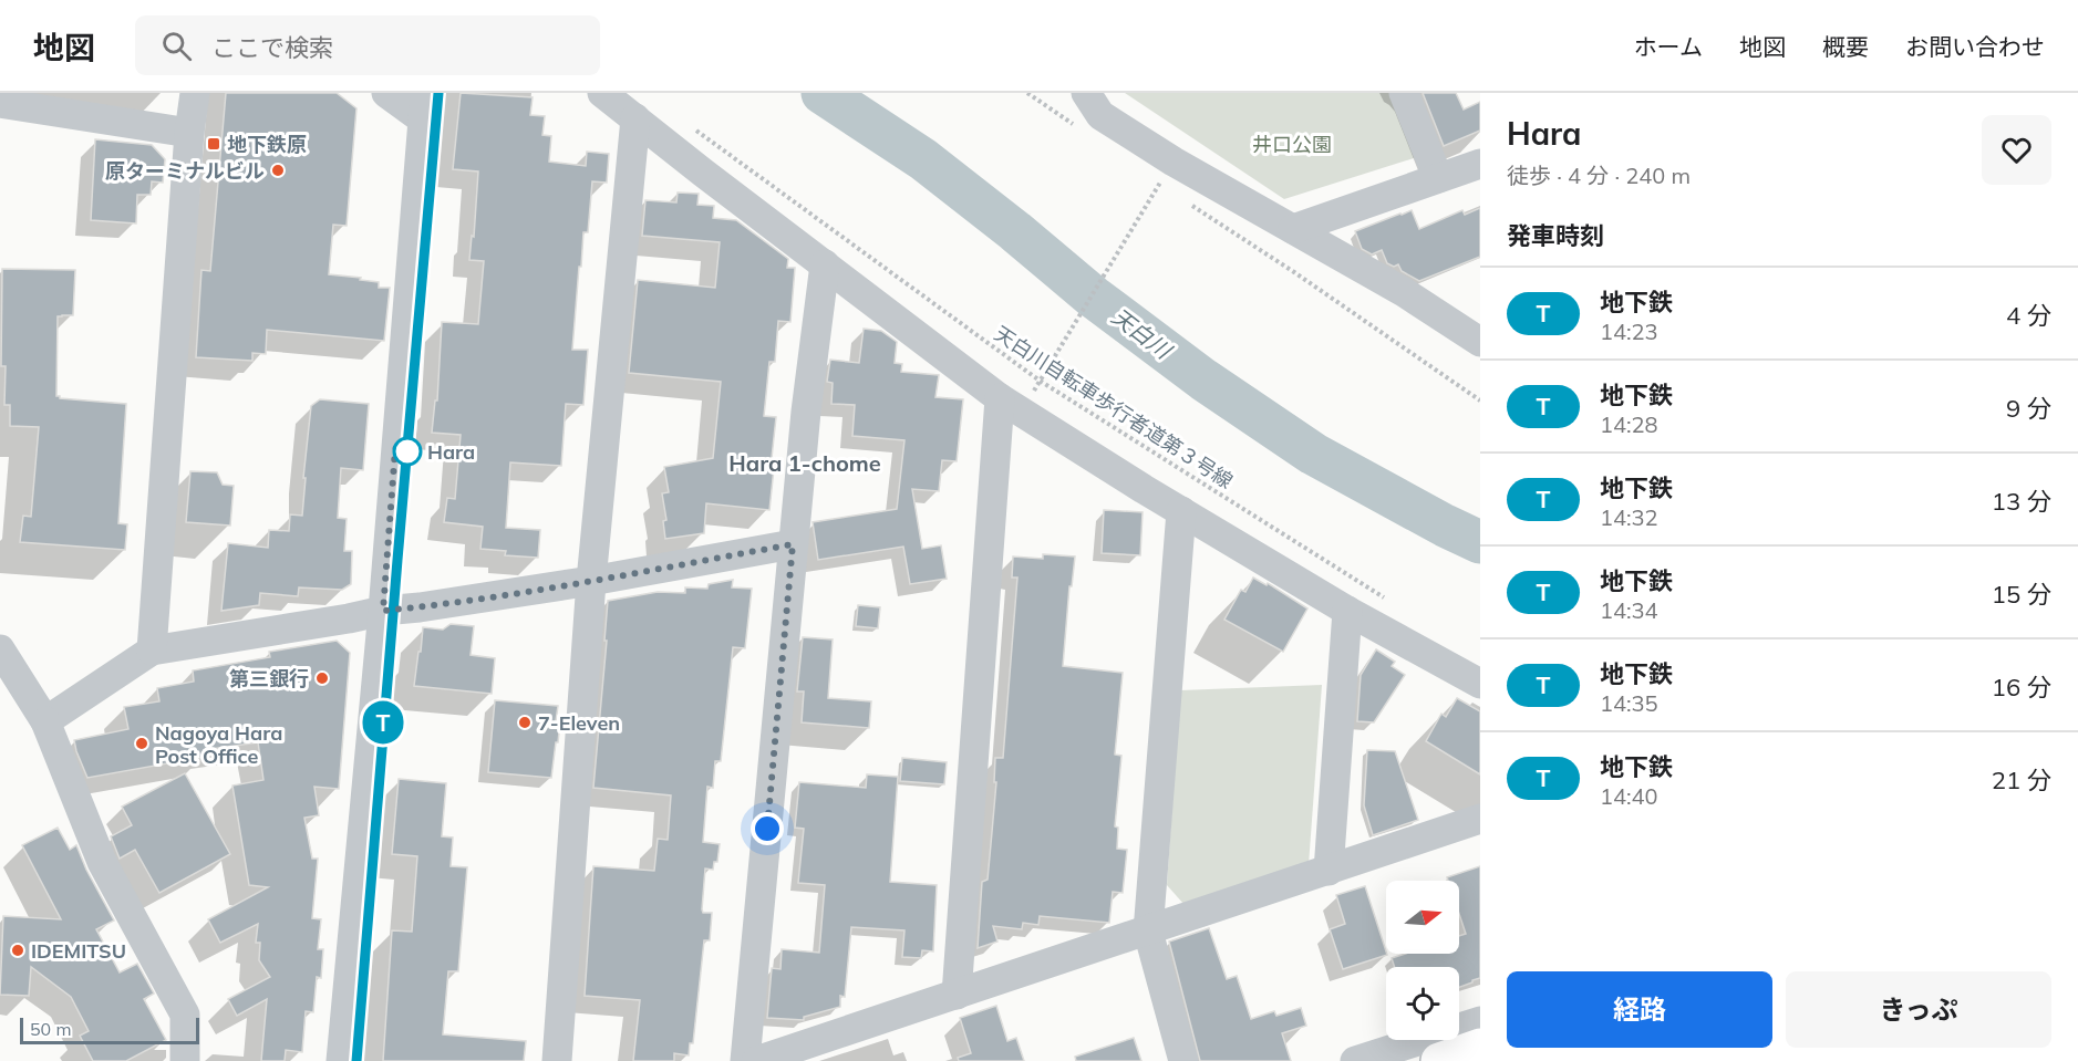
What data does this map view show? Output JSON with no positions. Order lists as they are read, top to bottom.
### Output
{
  "streets": {
    "path": ["天白川自転車歩行者道第３号線"]
  },
  "districts": ["Hara 1-chome"],
  "water": ["天白川"],
  "parks": ["井口公園"],
  "places": {
    "transit": ["地下鉄原"],
    "other": [
      "原ターミナルビル",
      "Hara",
      "第三銀行",
      "7-Eleven",
      "Nagoya Hara Post Office",
      "IDEMITSU"
    ]
  },
  "lines": ["metro line T"],
  "scale_bar": "50 m",
  "north": "right",
  "page": {
    "header": "地図",
    "search": "ここで検索",
    "nav": [
      "ホーム",
      "地図",
      "概要",
      "お問い合わせ"
    ],
    "on_map": "T",
    "heading": [
      ["Hara", "徒歩 · 4 分 · 240 m"],
      "発車時刻"
    ],
    "list": [
      {
        "mark": "T",
        "name": "地下鉄",
        "note": "14:23",
        "value": "4 分"
      },
      {
        "mark": "T",
        "name": "地下鉄",
        "note": "14:28",
        "value": "9 分"
      },
      {
        "mark": "T",
        "name": "地下鉄",
        "note": "14:32",
        "value": "13 分"
      },
      {
        "mark": "T",
        "name": "地下鉄",
        "note": "14:34",
        "value": "15 分"
      },
      {
        "mark": "T",
        "name": "地下鉄",
        "note": "14:35",
        "value": "16 分"
      },
      {
        "mark": "T",
        "name": "地下鉄",
        "note": "14:40",
        "value": "21 分"
      }
    ],
    "buttons": ["経路", "きっぷ"],
    "scale": "50 m"
  }
}
